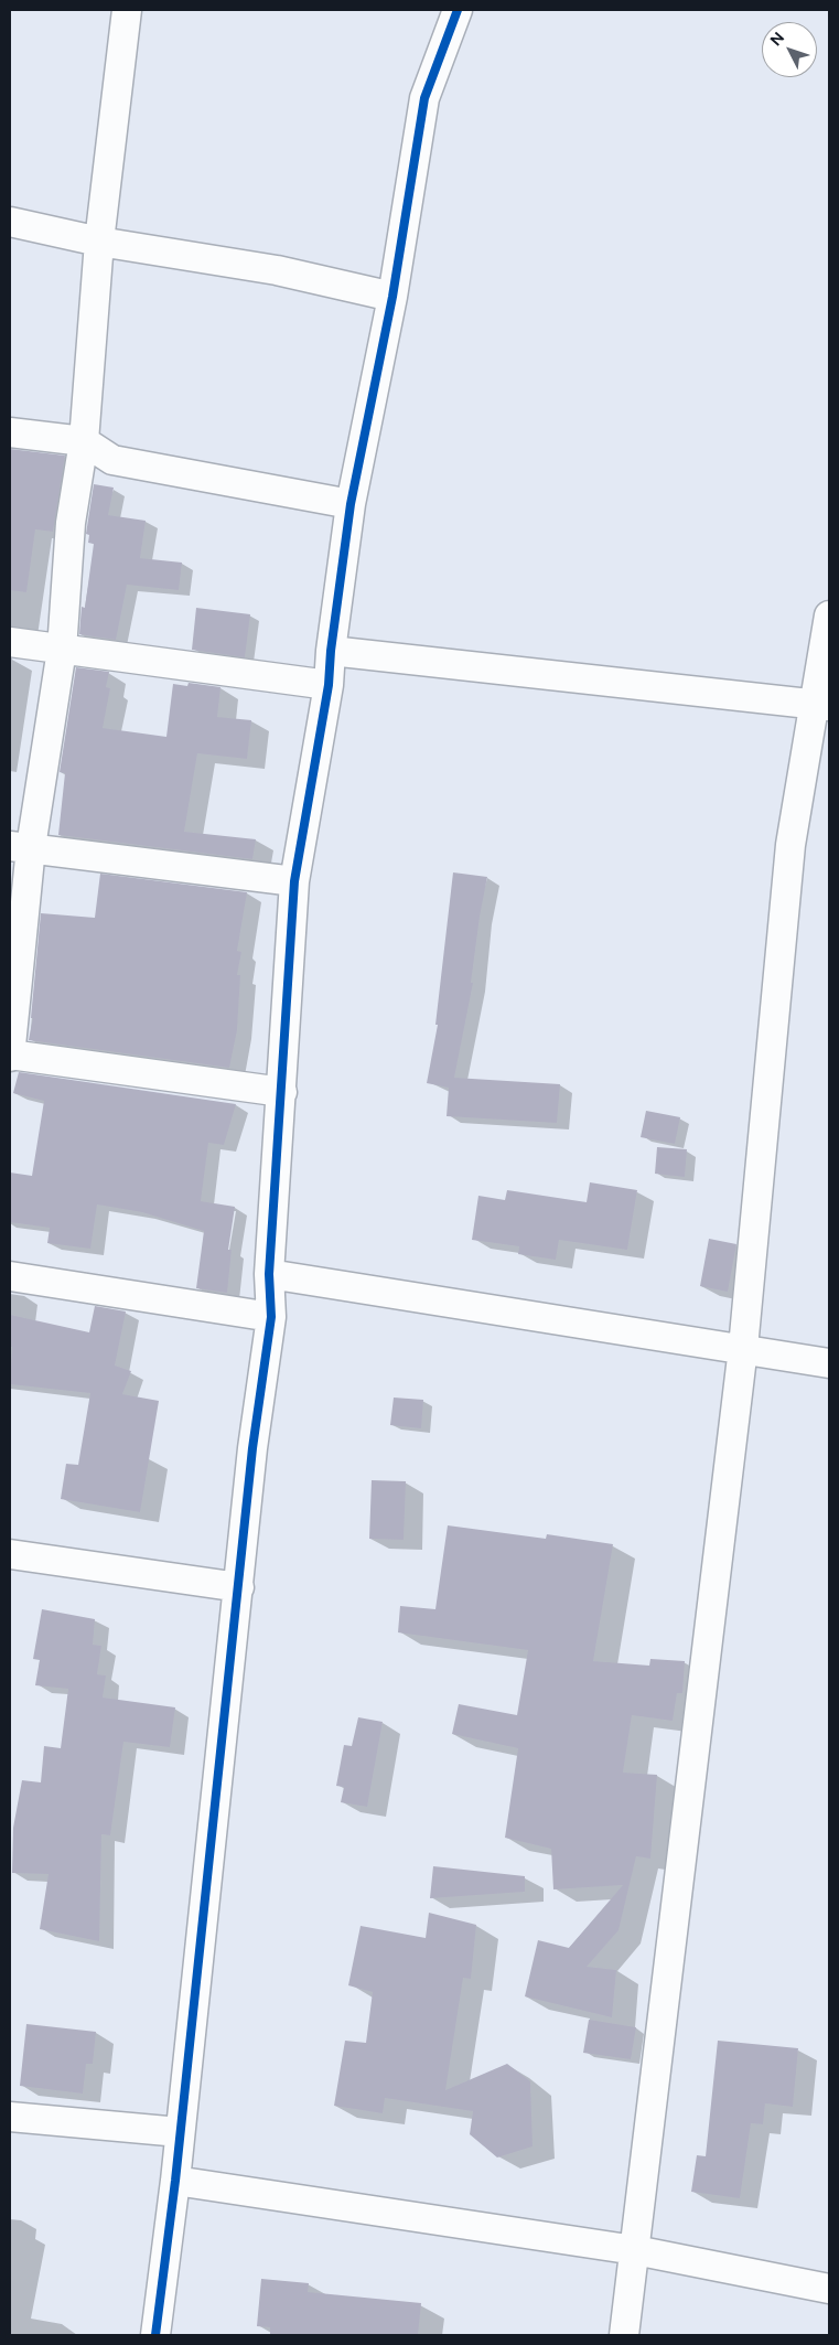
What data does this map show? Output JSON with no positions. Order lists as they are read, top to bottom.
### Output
{
  "north": "top left"
}
